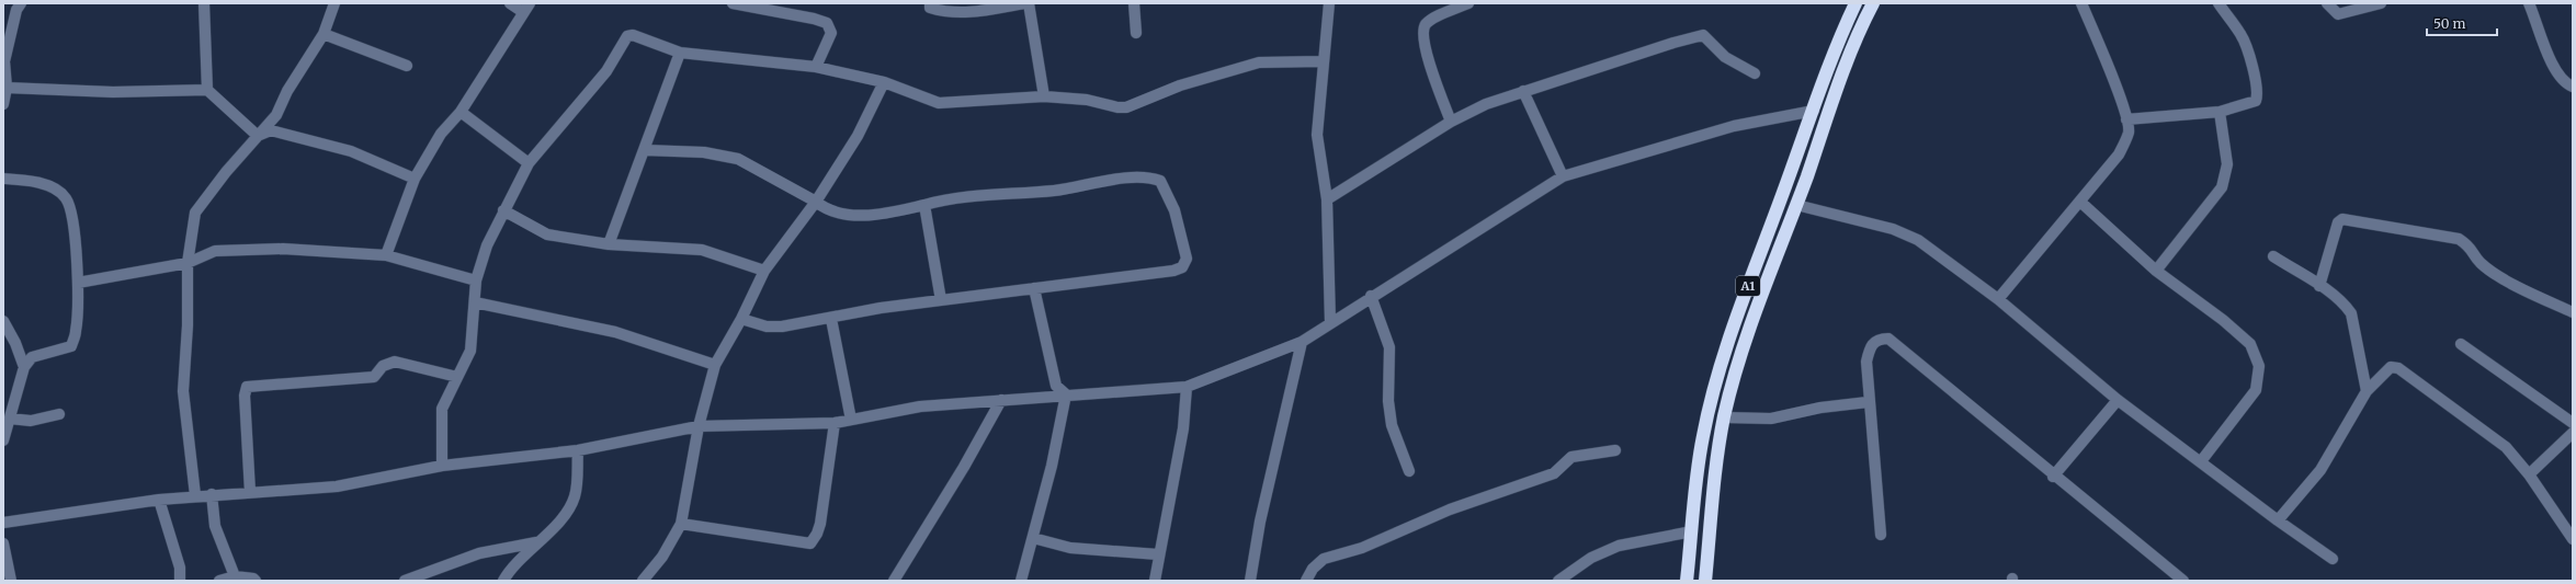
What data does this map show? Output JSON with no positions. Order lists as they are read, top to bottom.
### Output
{
  "streets": {
    "highway": ["A1"]
  },
  "scale_bar": "50 m"
}
